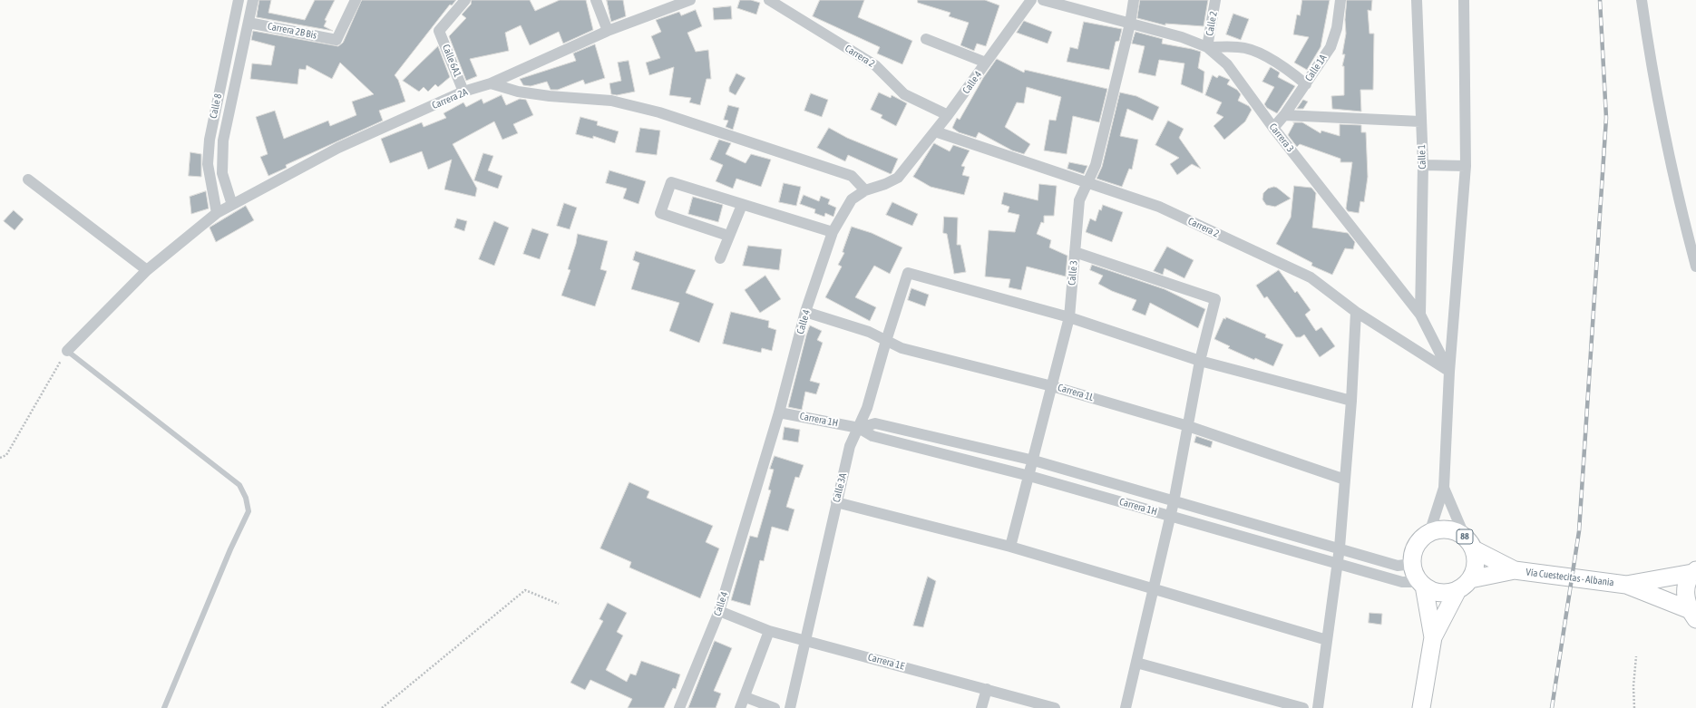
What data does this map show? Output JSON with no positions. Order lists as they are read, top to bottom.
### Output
{
  "streets": {
    "highway": ["88", "Vía Cuestecitas - Albania"],
    "street": [
      "Calle 2",
      "Carrera 2B Bis",
      "Carrera 2",
      "Calle 6A1",
      "Calle 1A",
      "Calle 4",
      "Carrera 2A",
      "Calle 8",
      "Carrera 3",
      "Calle 1",
      "Calle 3",
      "Carrera 1L",
      "Carrera 1H",
      "Calle 3A",
      "Carrera 1E"
    ]
  },
  "crossings": [
    ["Calle 2", "Carrera 3"],
    ["Carrera 2B Bis", "Calle 8"],
    ["Carrera 2", "Calle 4"],
    ["Carrera 2", "Carrera 3"],
    ["Carrera 2", "Calle 3"],
    ["Calle 6A1", "Carrera 2A"],
    ["Calle 1A", "Carrera 3"],
    ["Calle 4", "Carrera 1L"],
    ["Calle 4", "Carrera 1H"],
    ["Calle 4", "Carrera 1E"],
    ["Carrera 2A", "Calle 8"],
    ["Carrera 3", "Calle 1"],
    ["Carrera 3", "Calle 3"],
    ["Calle 3", "Carrera 1L"],
    ["Calle 3", "Carrera 1H"],
    ["Calle 3", "Calle 3A"],
    ["Carrera 1L", "Calle 3A"],
    ["Carrera 1H", "Calle 3A"],
    ["Carrera 1H", "88"],
    ["Carrera 1H", "Vía Cuestecitas - Albania"],
    ["Calle 3A", "Carrera 1E"],
    ["88", "Vía Cuestecitas - Albania"]
  ]
}
